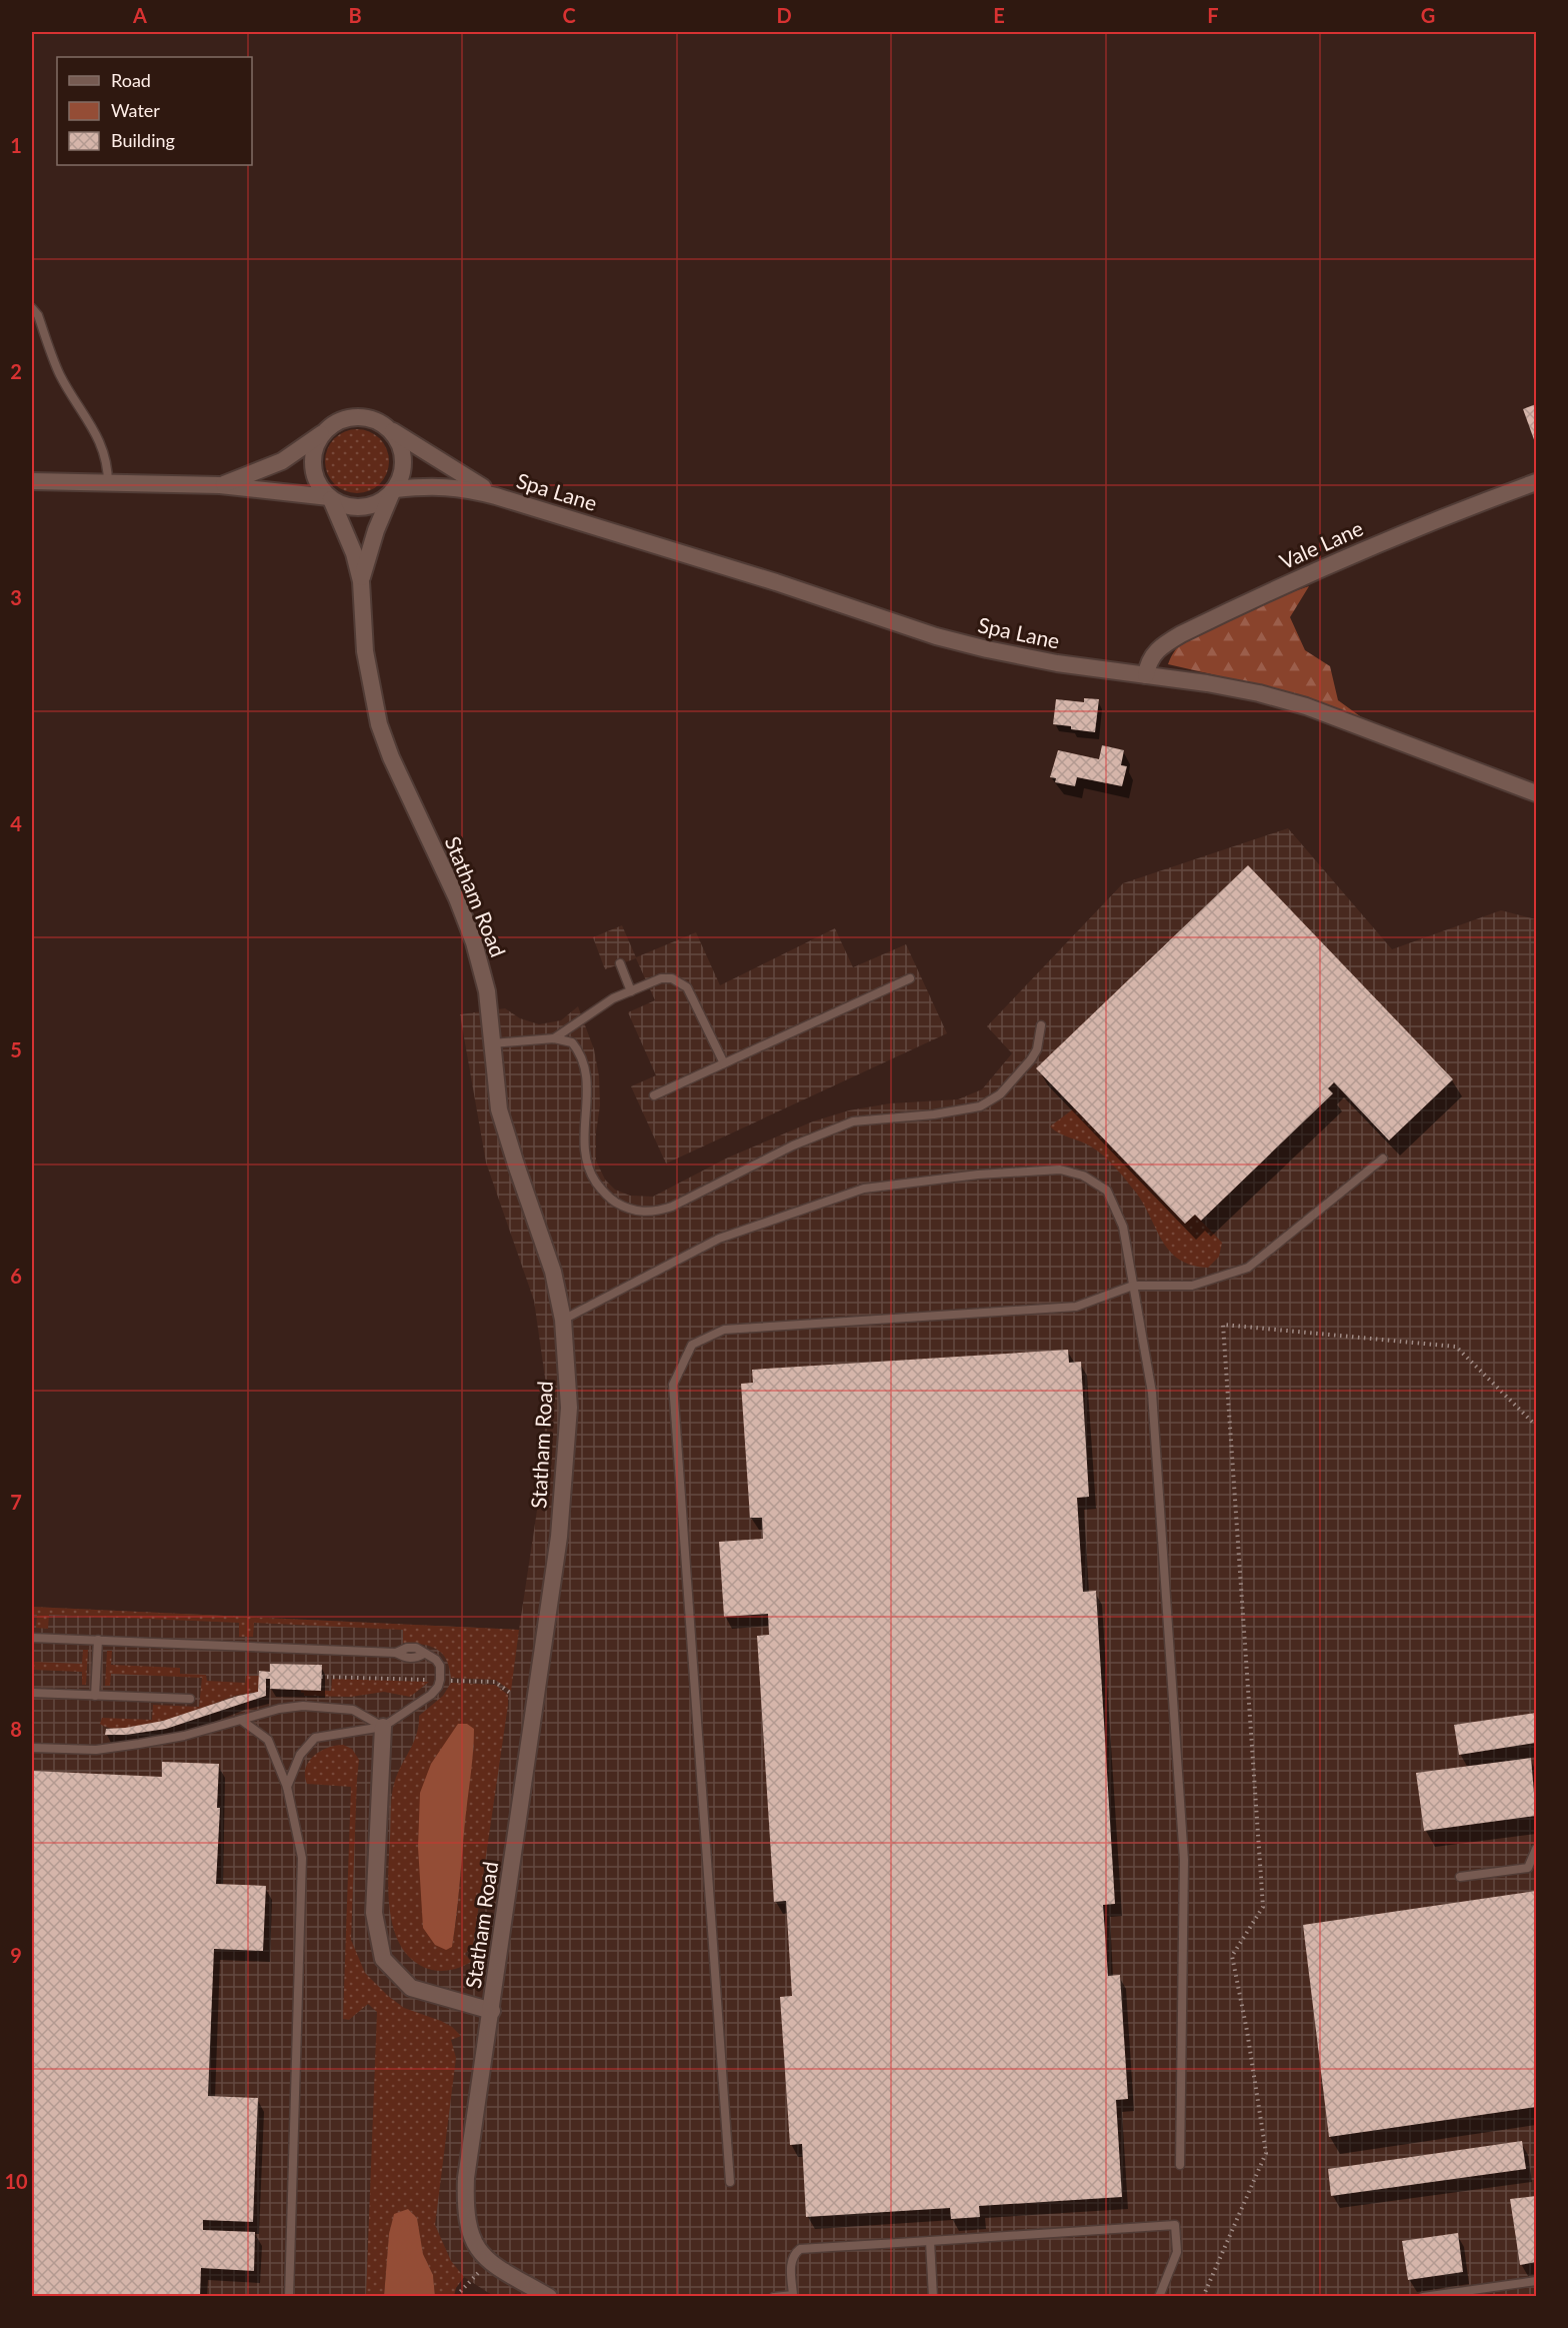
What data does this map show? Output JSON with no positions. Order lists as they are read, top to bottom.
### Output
{
  "streets": {
    "street": ["Spa Lane", "Vale Lane", "Statham Road"]
  },
  "crossings": [
    ["Spa Lane", "Vale Lane"],
    ["Spa Lane", "Statham Road"]
  ],
  "legend": ["Road", "Water", "Building"],
  "grid": {
    "columns": [
      "A",
      "B",
      "C",
      "D",
      "E",
      "F",
      "G"
    ],
    "rows": [
      "1",
      "2",
      "3",
      "4",
      "5",
      "6",
      "7",
      "8",
      "9",
      "10"
    ]
  }
}
